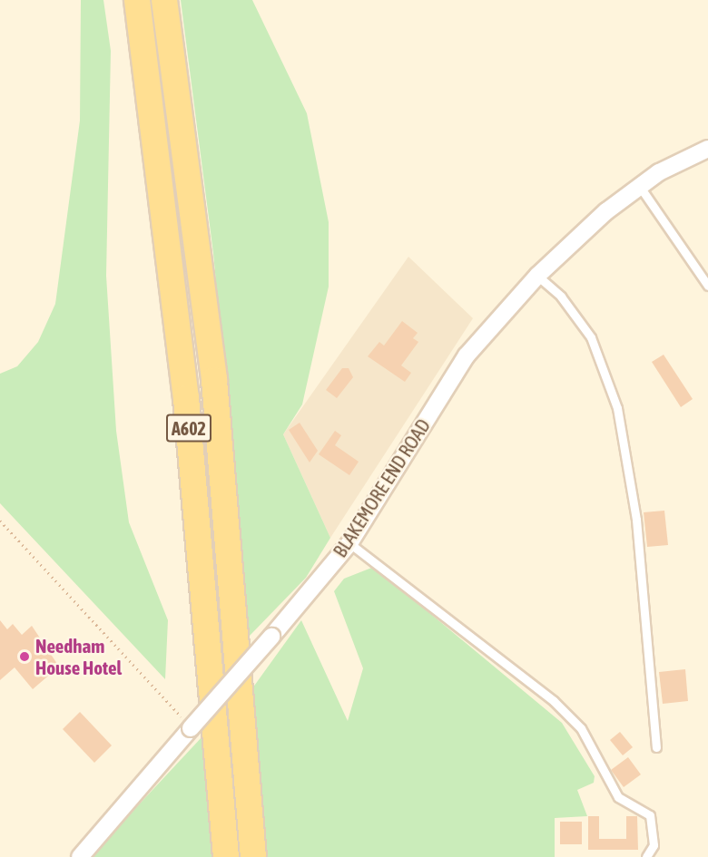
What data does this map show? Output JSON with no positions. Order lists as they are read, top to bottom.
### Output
{
  "streets": {
    "main road": ["A602"],
    "street": ["BLAKEMORE END ROAD"]
  },
  "places": ["Needham House Hotel"]
}
